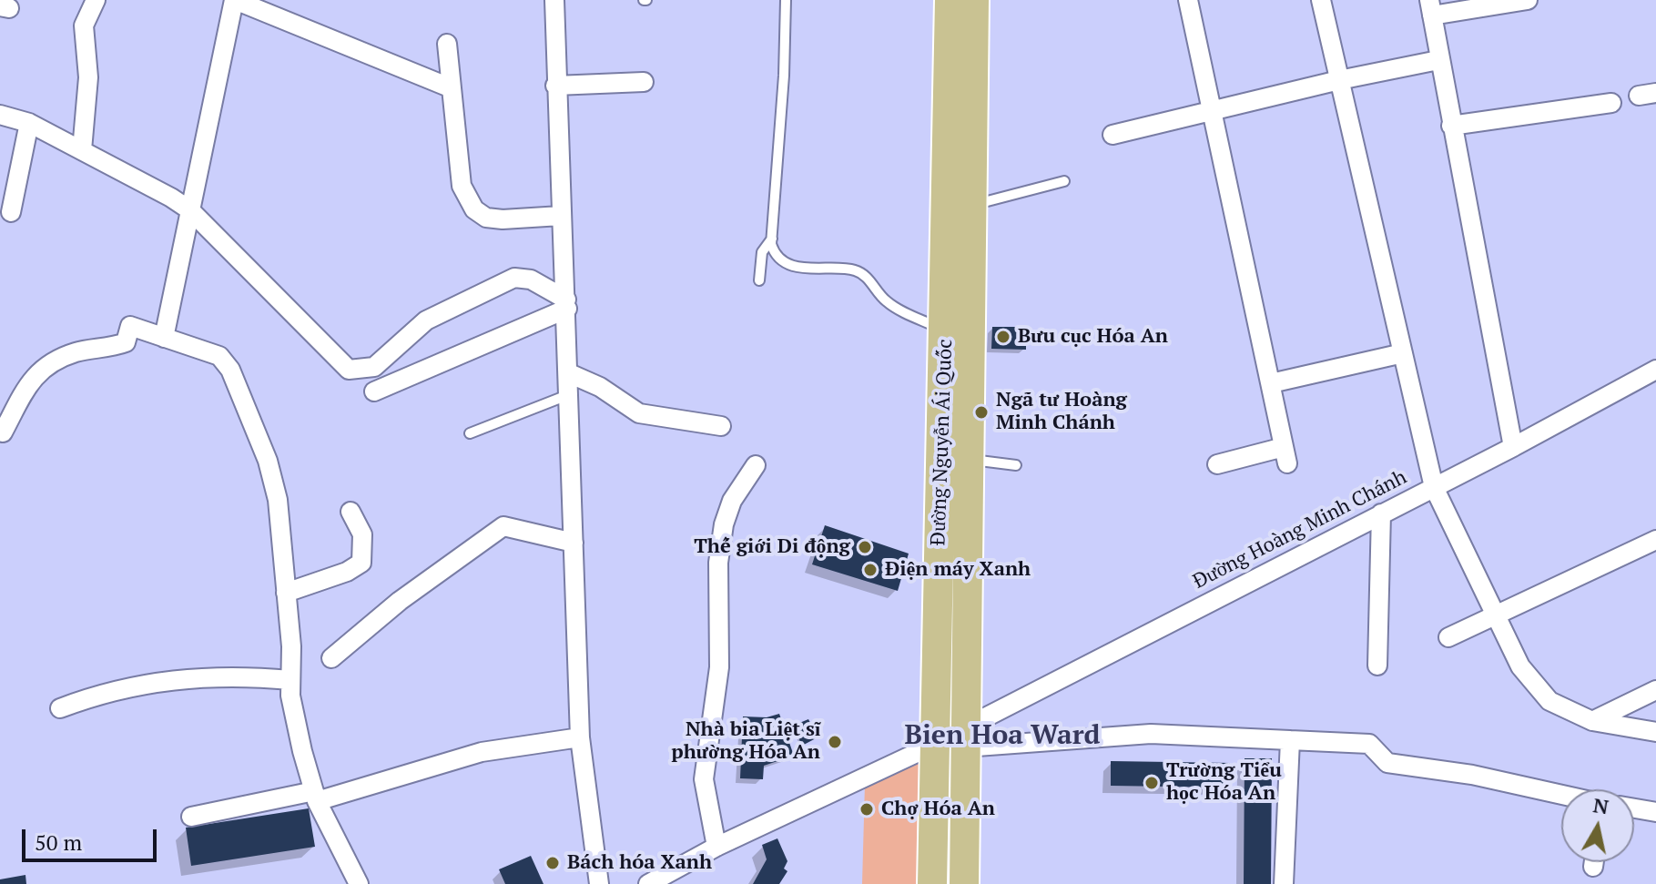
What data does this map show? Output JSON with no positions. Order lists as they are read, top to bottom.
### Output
{
  "streets": {
    "main road": ["Đường Nguyễn Ái Quốc"],
    "street": ["Đường Hoàng Minh Chánh"]
  },
  "crossings": [
    ["Đường Nguyễn Ái Quốc", "Đường Hoàng Minh Chánh"]
  ],
  "districts": ["Bien Hoa Ward"],
  "places": [
    "Bưu cục Hóa An",
    "Ngã tư Hoàng Minh Chánh",
    "Thế giới Di động",
    "Điện máy Xanh",
    "Nhà bia Liệt sĩ phường Hóa An",
    "Trường Tiểu học Hóa An",
    "Chợ Hóa An",
    "Bách hóa Xanh"
  ],
  "scale_bar": "50 m",
  "north": "top"
}
